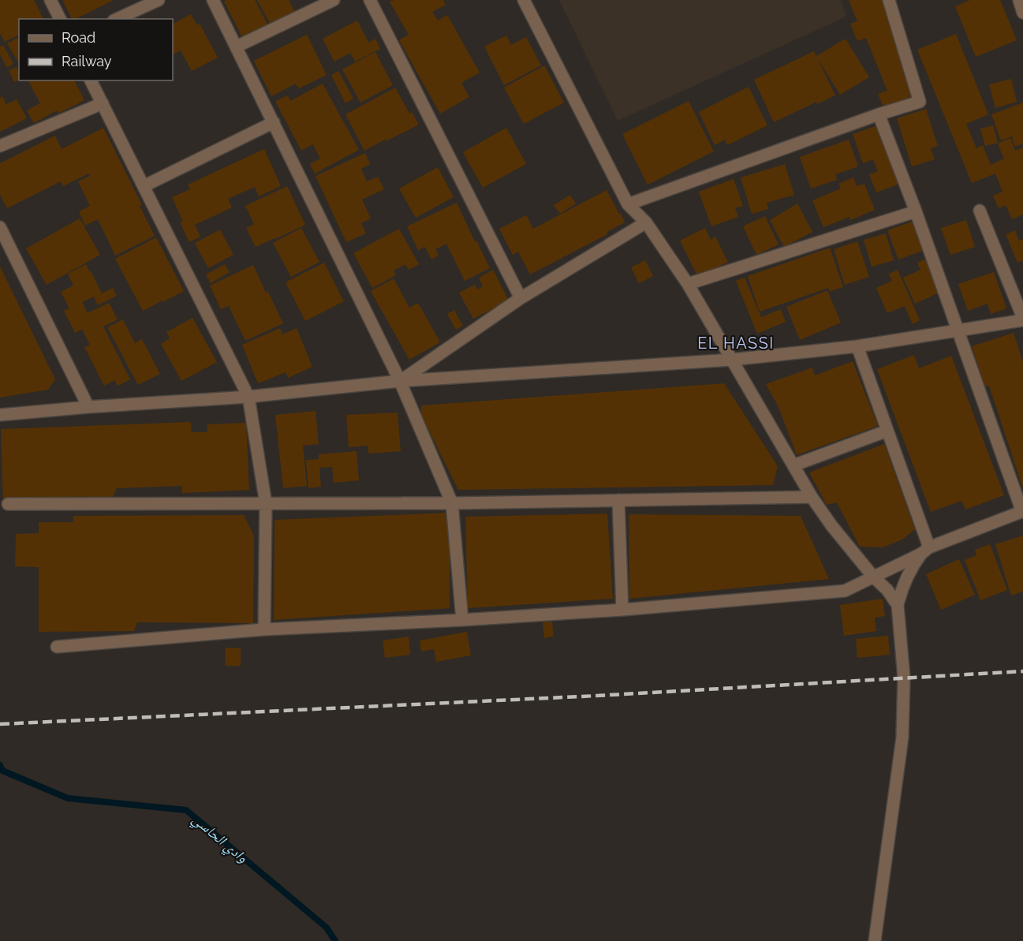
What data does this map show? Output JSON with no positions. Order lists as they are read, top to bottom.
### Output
{
  "districts": ["EL HASSI"],
  "water": ["وادي الحاسي"],
  "legend": ["Road", "Railway"]
}
